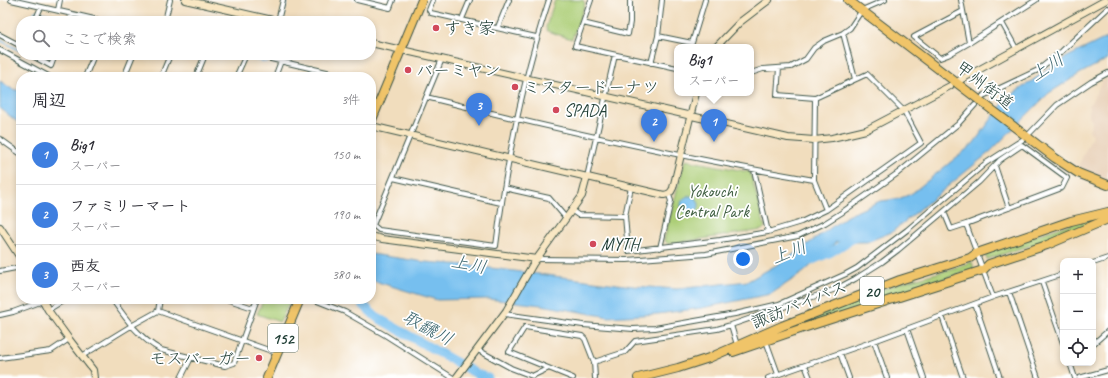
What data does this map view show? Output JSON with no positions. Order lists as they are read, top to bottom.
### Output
{
  "streets": {
    "highway": [
      "甲州街道",
      "20",
      "諏訪バイパス",
      "152"
    ]
  },
  "water": ["上川", "取飜川"],
  "parks": ["Yokouchi Central Park"],
  "places": [
    "すき家",
    "バーミヤン",
    "ミスタードーナツ",
    "SPADA",
    "MYTH",
    "モスバーガー"
  ],
  "page": {
    "search": "ここで検索",
    "popup": ["Big1", "スーパー"],
    "heading": ["周辺", "3件"],
    "pins": ["3", "1", "2"],
    "list": [
      {
        "mark": "1",
        "name": "Big1",
        "note": "スーパー",
        "value": "150 m"
      },
      {
        "mark": "2",
        "name": "ファミリーマート",
        "note": "スーパー",
        "value": "190 m"
      },
      {
        "mark": "3",
        "name": "西友",
        "note": "スーパー",
        "value": "380 m"
      }
    ],
    "map_buttons": ["+", "−"]
  }
}
